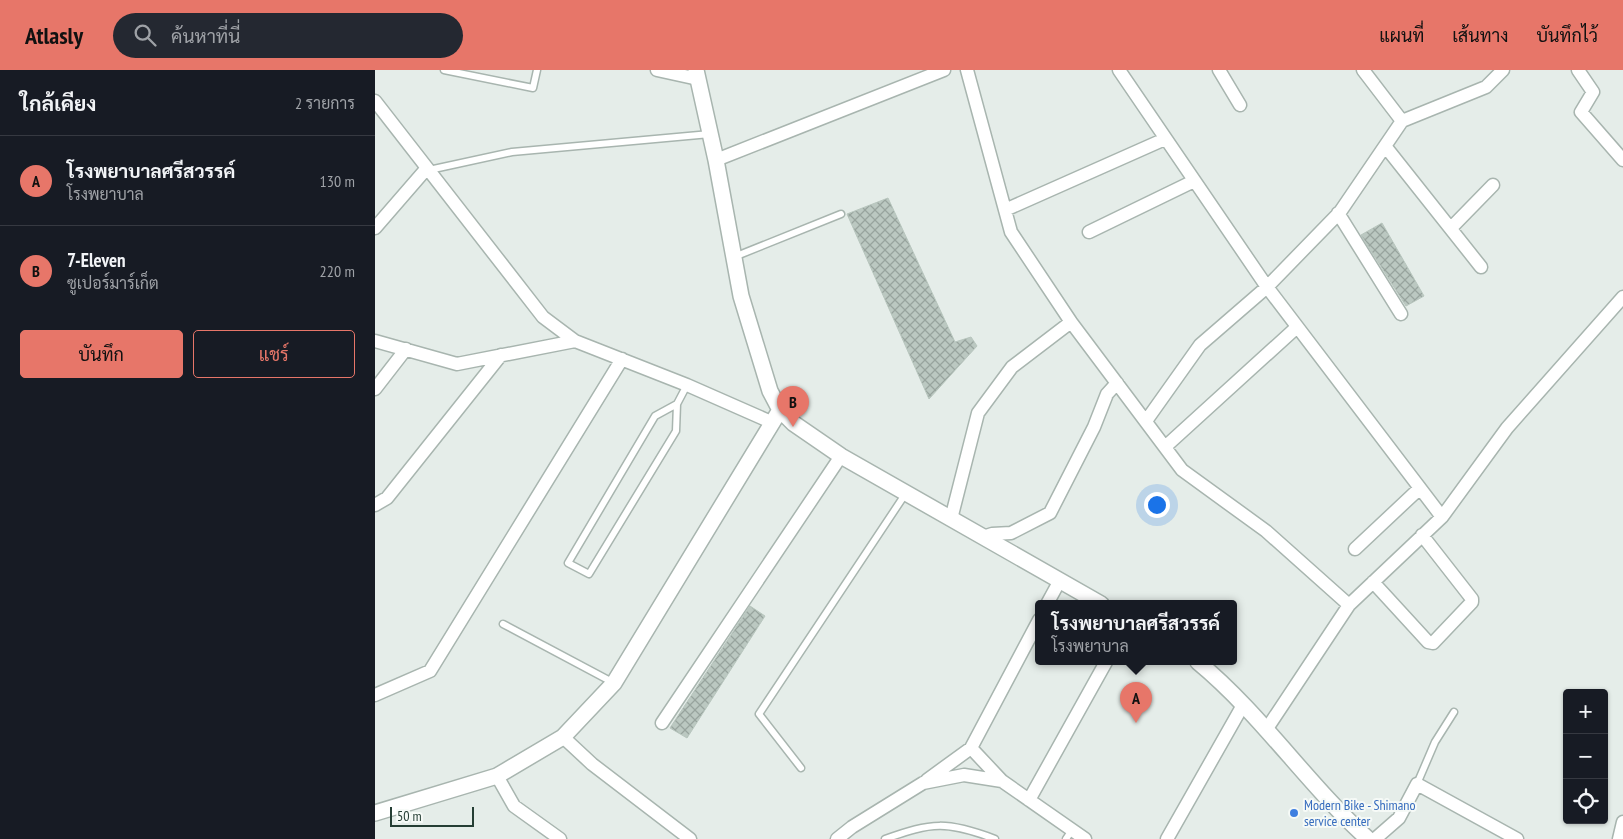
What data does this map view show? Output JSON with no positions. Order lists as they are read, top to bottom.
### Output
{
  "places": ["Modern Bike - Shimano service center"],
  "scale_bar": "50 m",
  "page": {
    "header": "Atlasly",
    "search": "ค้นหาที่นี่",
    "nav": ["แผนที่", "เส้นทาง", "บันทึกไว้"],
    "heading": ["ใกล้เคียง", "2 รายการ"],
    "list": [
      {
        "mark": "A",
        "name": "โรงพยาบาลศรีสวรรค์",
        "note": "โรงพยาบาล",
        "value": "130 m"
      },
      {
        "mark": "B",
        "name": "7-Eleven",
        "note": "ซูเปอร์มาร์เก็ต",
        "value": "220 m"
      }
    ],
    "buttons": ["บันทึก", "แชร์"],
    "pins": ["B", "A"],
    "popup": ["โรงพยาบาลศรีสวรรค์", "โรงพยาบาล"],
    "map_buttons": ["+", "−"],
    "scale": "50 m"
  }
}
